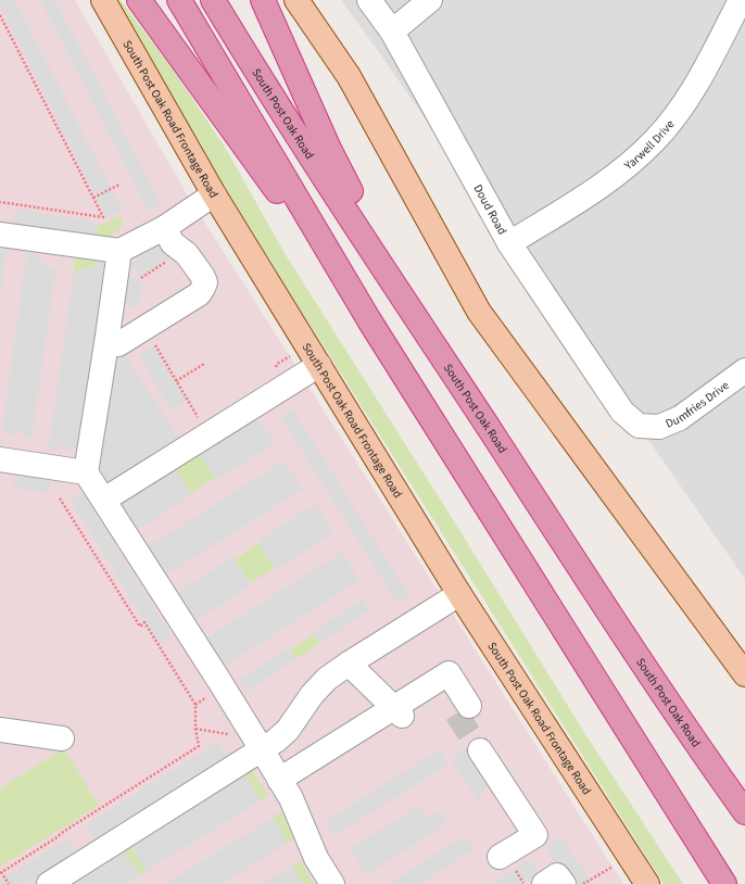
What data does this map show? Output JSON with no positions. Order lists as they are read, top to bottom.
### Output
{
  "streets": {
    "highway": ["South Post Oak Road"],
    "main road": ["South Post Oak Road Frontage Road"],
    "street": ["Yarwell Drive", "Doud Road", "Dumfries Drive"]
  },
  "crossings": [
    ["Yarwell Drive", "Doud Road"],
    ["Doud Road", "Dumfries Drive"]
  ]
}
